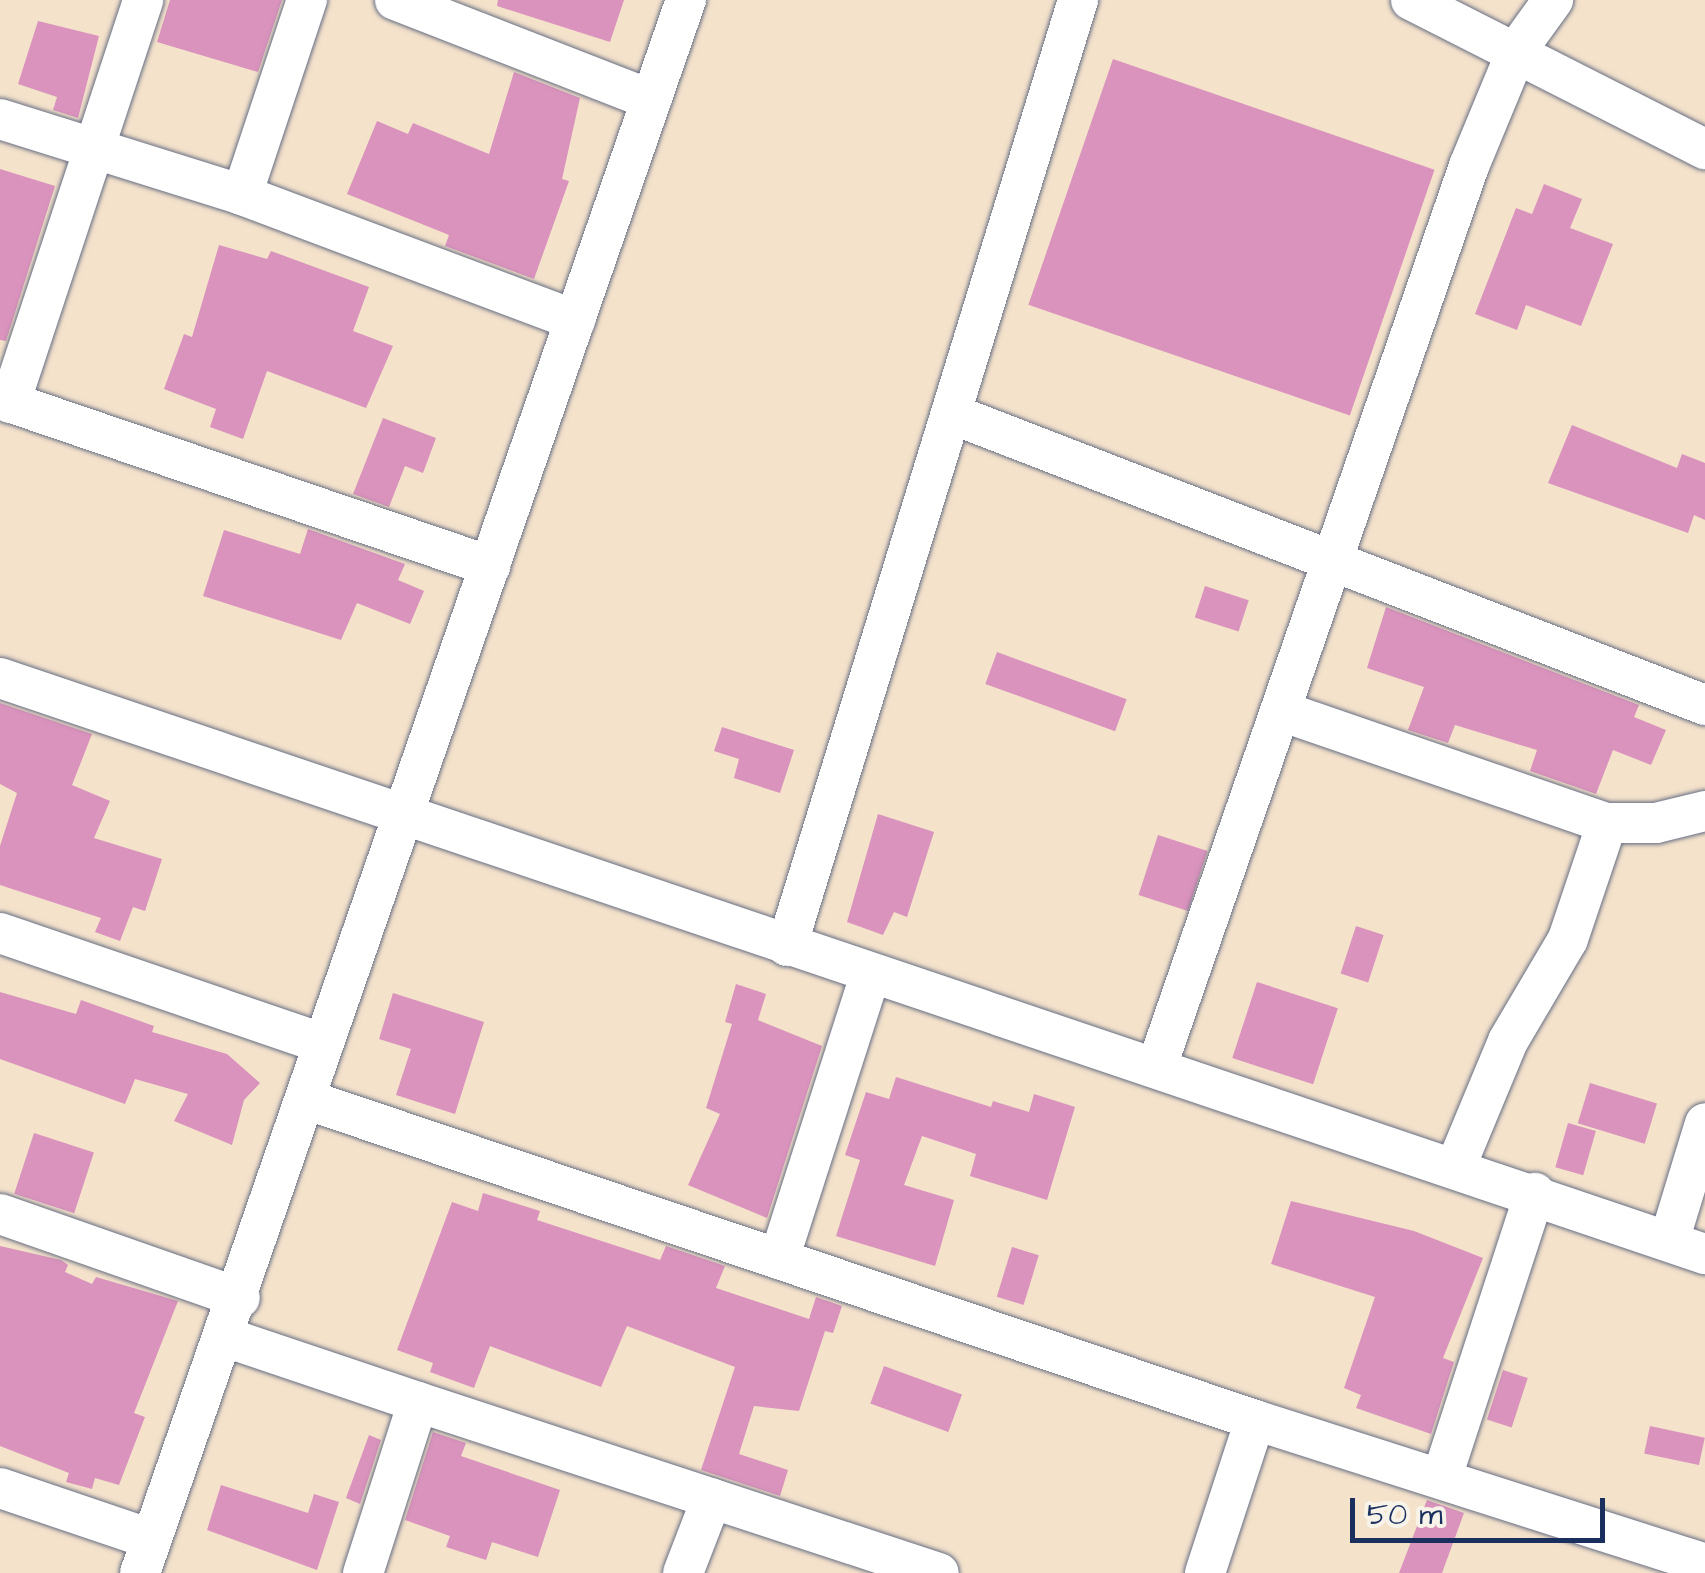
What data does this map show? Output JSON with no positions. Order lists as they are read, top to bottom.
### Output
{
  "scale_bar": "50 m"
}
